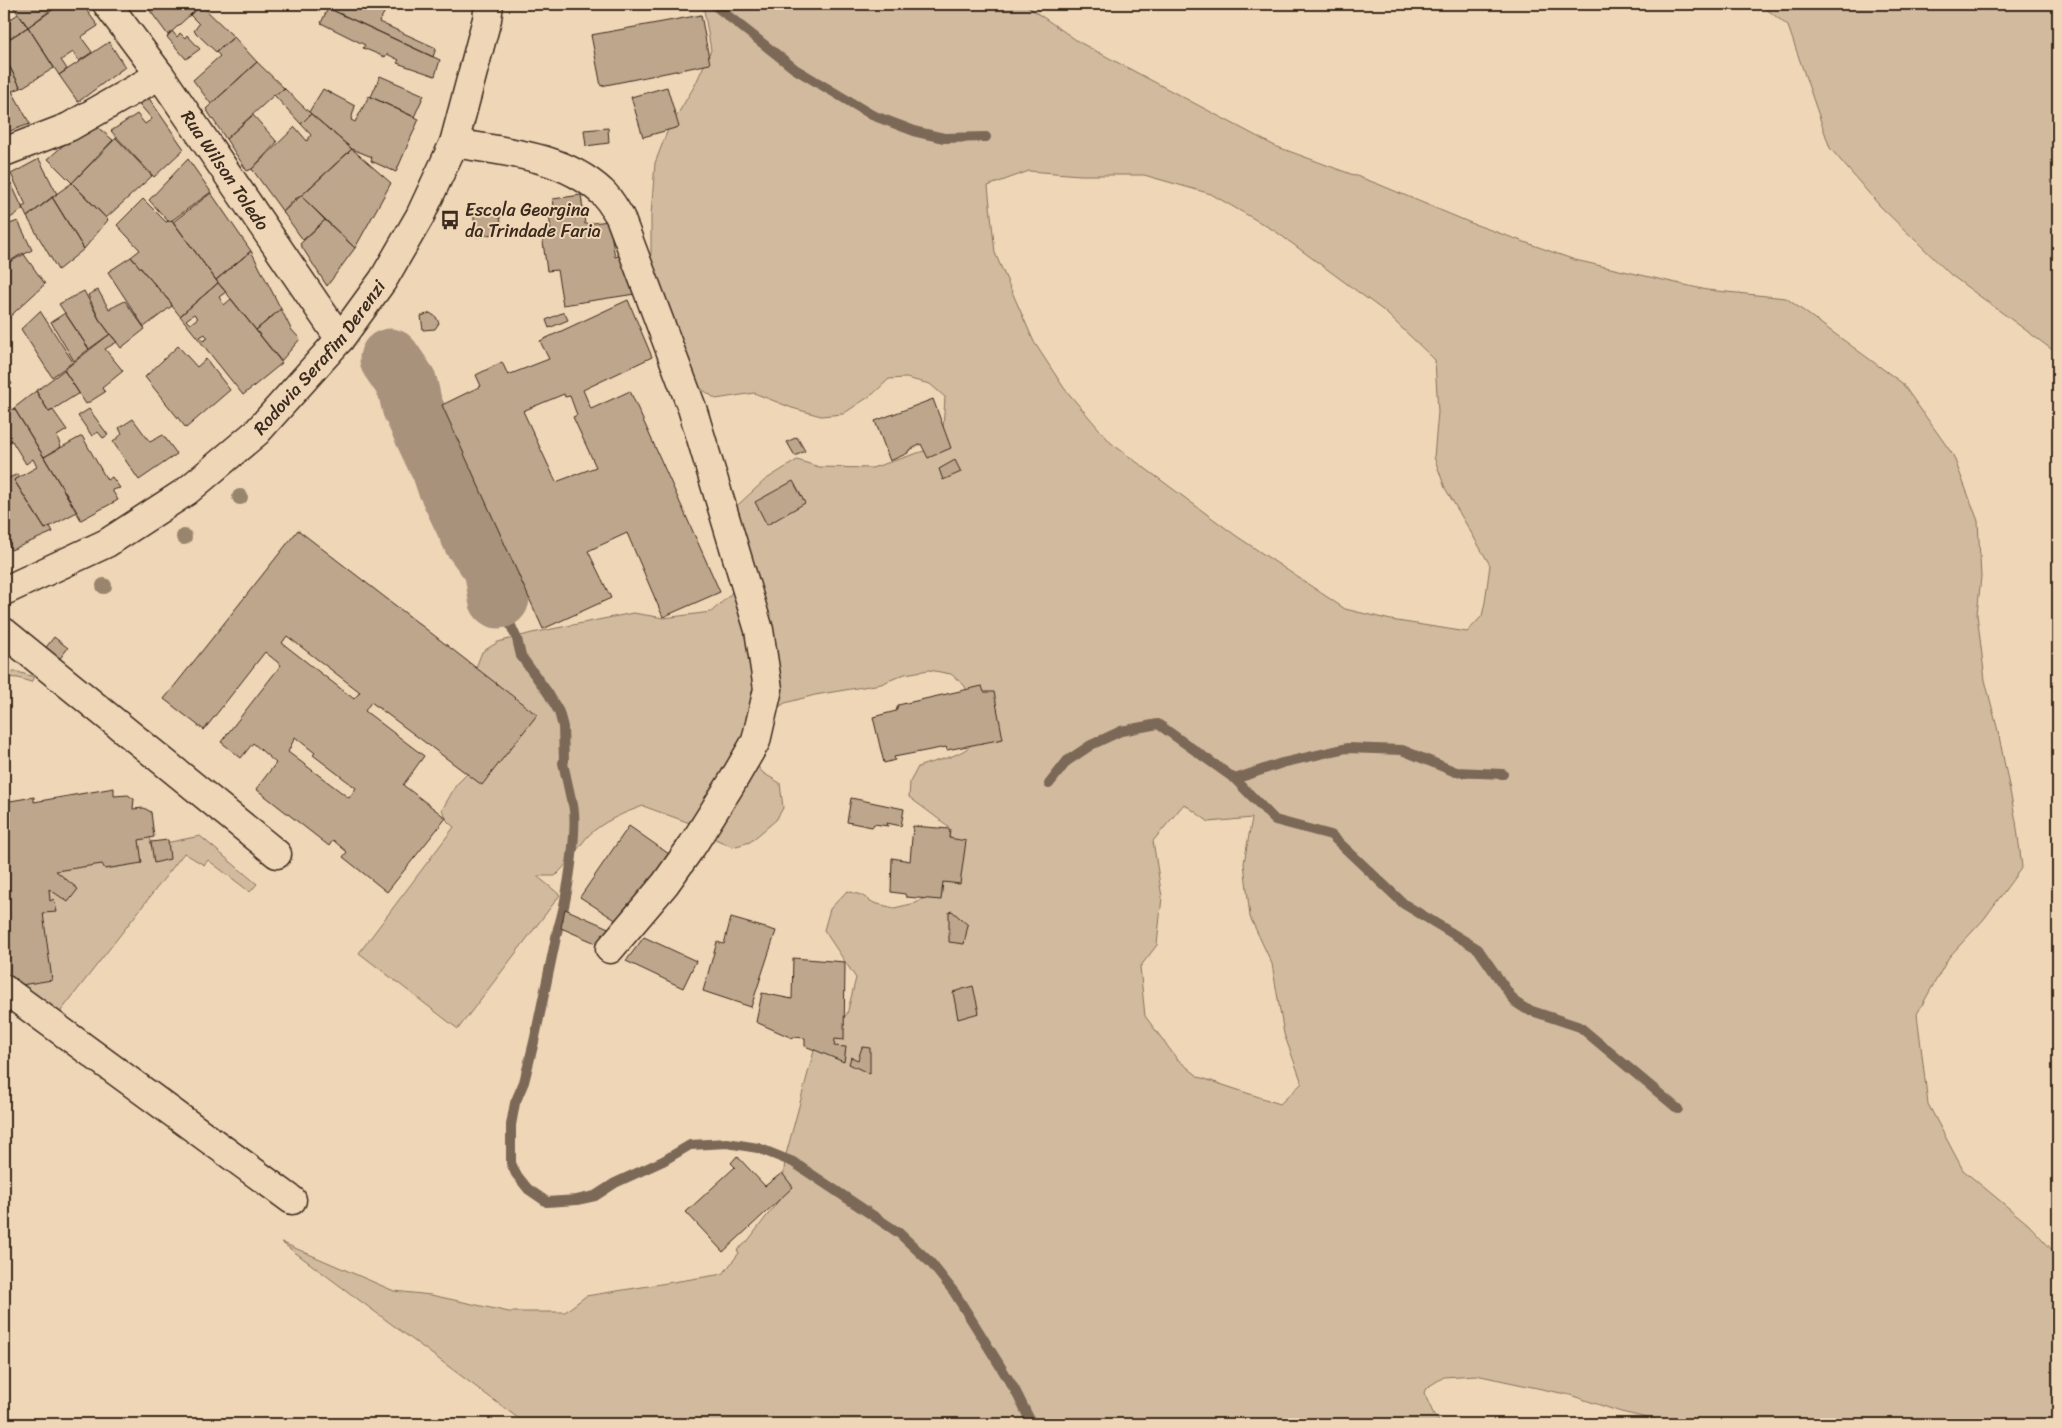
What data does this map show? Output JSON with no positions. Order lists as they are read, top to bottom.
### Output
{
  "streets": {
    "main road": ["Rua Wilson Toledo", "Rodovia Serafim Derenzi"]
  },
  "crossings": [
    ["Rua Wilson Toledo", "Rodovia Serafim Derenzi"]
  ],
  "places": {
    "bus stop": ["Escola Georgina da Trindade Faria"]
  }
}
